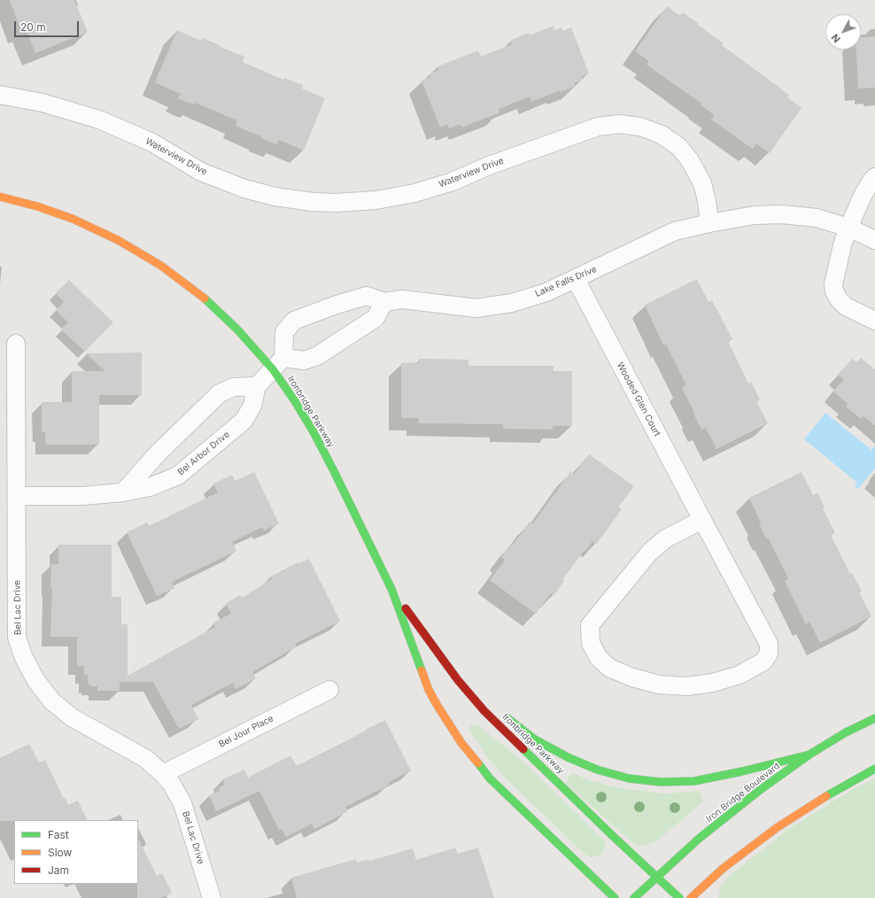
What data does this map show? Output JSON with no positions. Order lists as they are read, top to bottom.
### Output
{
  "streets": {
    "street": [
      "Waterview Drive",
      "Lake Falls Drive",
      "Wooded Glen Court",
      "Ironbridge Parkway",
      "Bel Arbor Drive",
      "Bel Lac Drive",
      "Bel Jour Place",
      "Iron Bridge Boulevard"
    ]
  },
  "crossings": [
    ["Waterview Drive", "Lake Falls Drive"],
    ["Lake Falls Drive", "Wooded Glen Court"],
    ["Ironbridge Parkway", "Iron Bridge Boulevard"],
    ["Bel Arbor Drive", "Bel Lac Drive"],
    ["Bel Lac Drive", "Bel Jour Place"]
  ],
  "legend": ["Fast", "Slow", "Jam"],
  "scale_bar": "20 m",
  "north": "bottom left"
}
